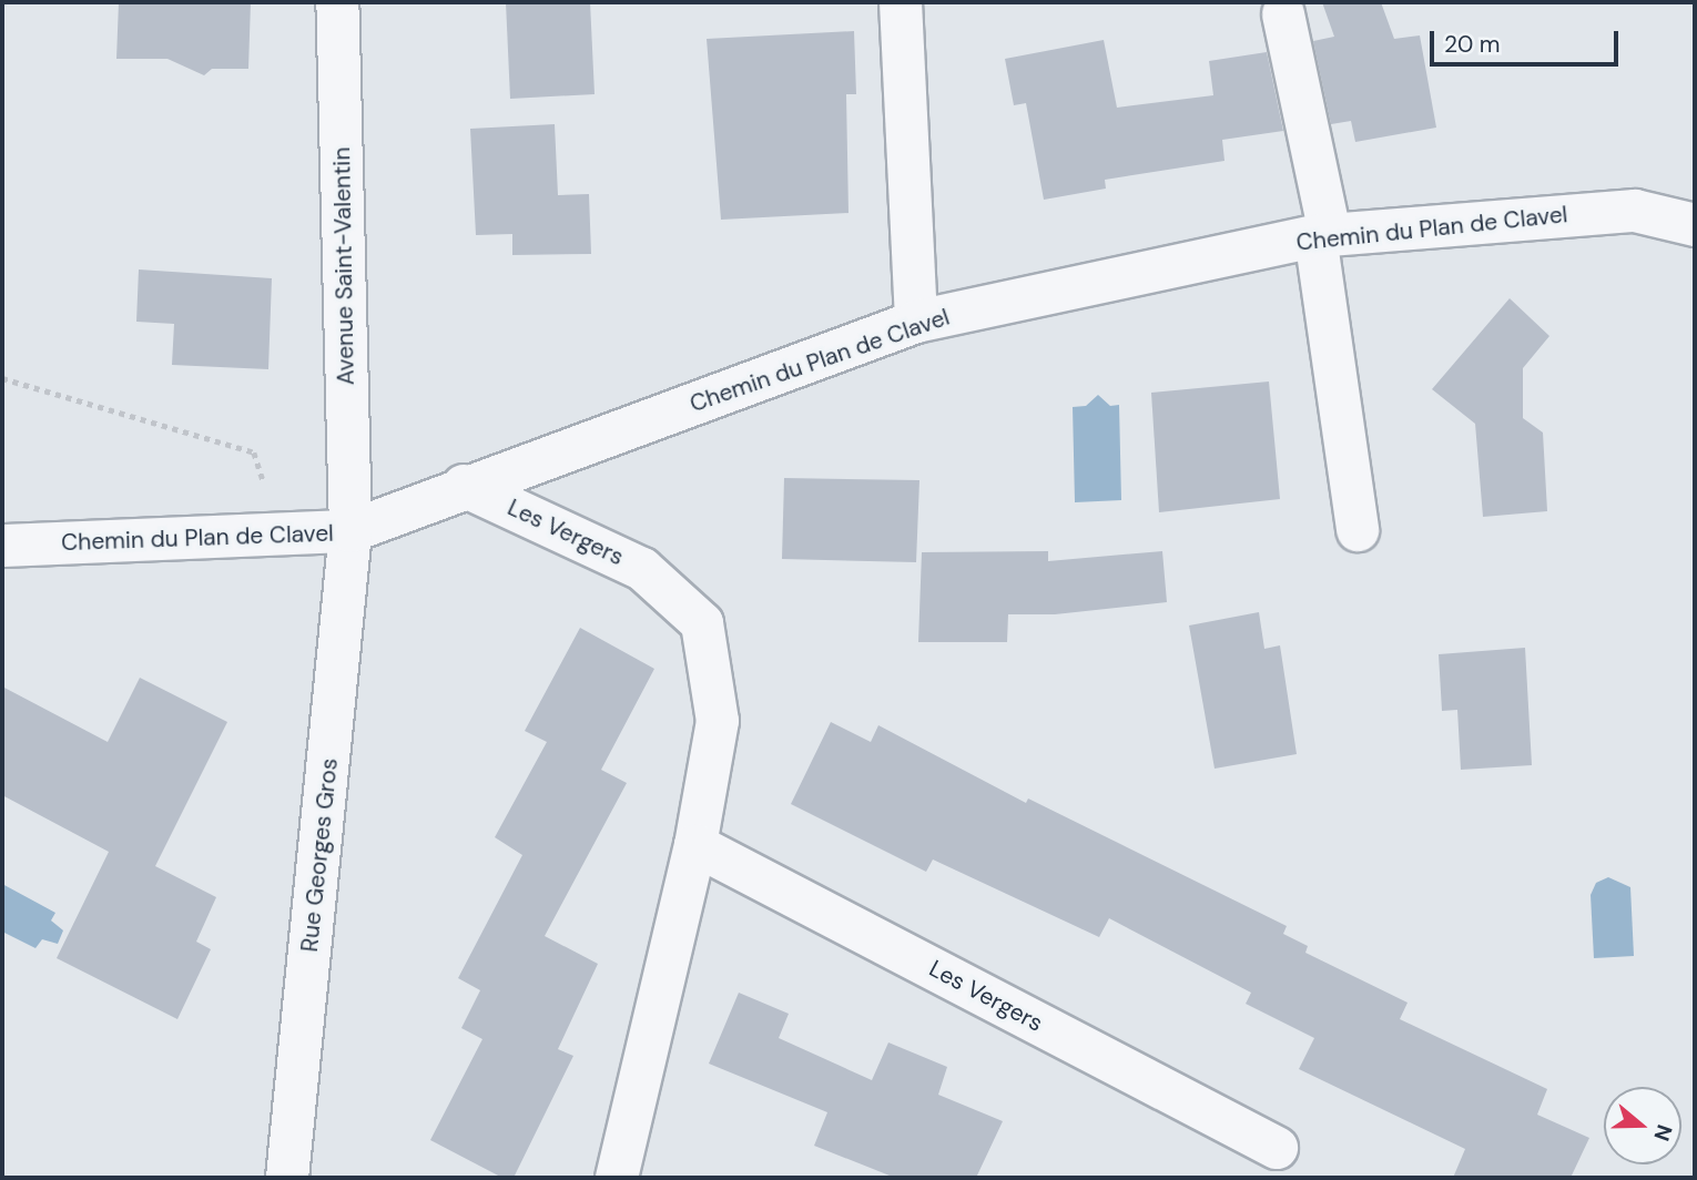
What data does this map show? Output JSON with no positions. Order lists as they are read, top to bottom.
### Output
{
  "streets": {
    "street": [
      "Chemin du Plan de Clavel",
      "Avenue Saint-Valentin",
      "Les Vergers",
      "Rue Georges Gros"
    ]
  },
  "crossings": [
    ["Chemin du Plan de Clavel", "Avenue Saint-Valentin"],
    ["Chemin du Plan de Clavel", "Les Vergers"],
    ["Chemin du Plan de Clavel", "Rue Georges Gros"],
    ["Avenue Saint-Valentin", "Rue Georges Gros"]
  ],
  "scale_bar": "20 m",
  "north": "right"
}
